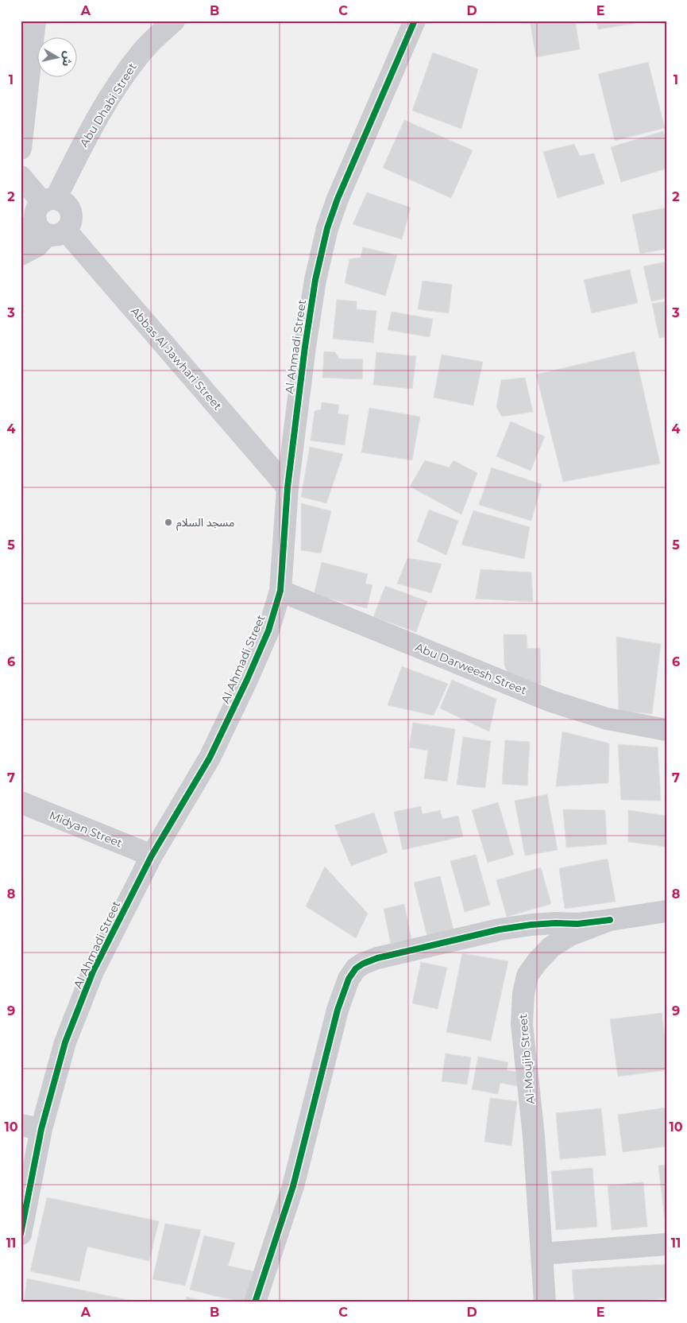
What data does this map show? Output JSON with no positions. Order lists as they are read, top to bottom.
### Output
{
  "streets": {
    "street": [
      "Abu Dhabi Street",
      "Al Ahmadi Street",
      "Abbas Al Jawhari Street",
      "Abu Darweesh Street",
      "Midyan Street",
      "Al-Moujib Street"
    ]
  },
  "crossings": [
    ["Abu Dhabi Street", "Abbas Al Jawhari Street"],
    ["Al Ahmadi Street", "Abbas Al Jawhari Street"],
    ["Al Ahmadi Street", "Abu Darweesh Street"],
    ["Al Ahmadi Street", "Midyan Street"]
  ],
  "places": ["مسجد السلام"],
  "north": "right",
  "grid": {
    "columns": [
      "A",
      "B",
      "C",
      "D",
      "E"
    ],
    "rows": [
      "1",
      "2",
      "3",
      "4",
      "5",
      "6",
      "7",
      "8",
      "9",
      "10",
      "11"
    ]
  }
}
